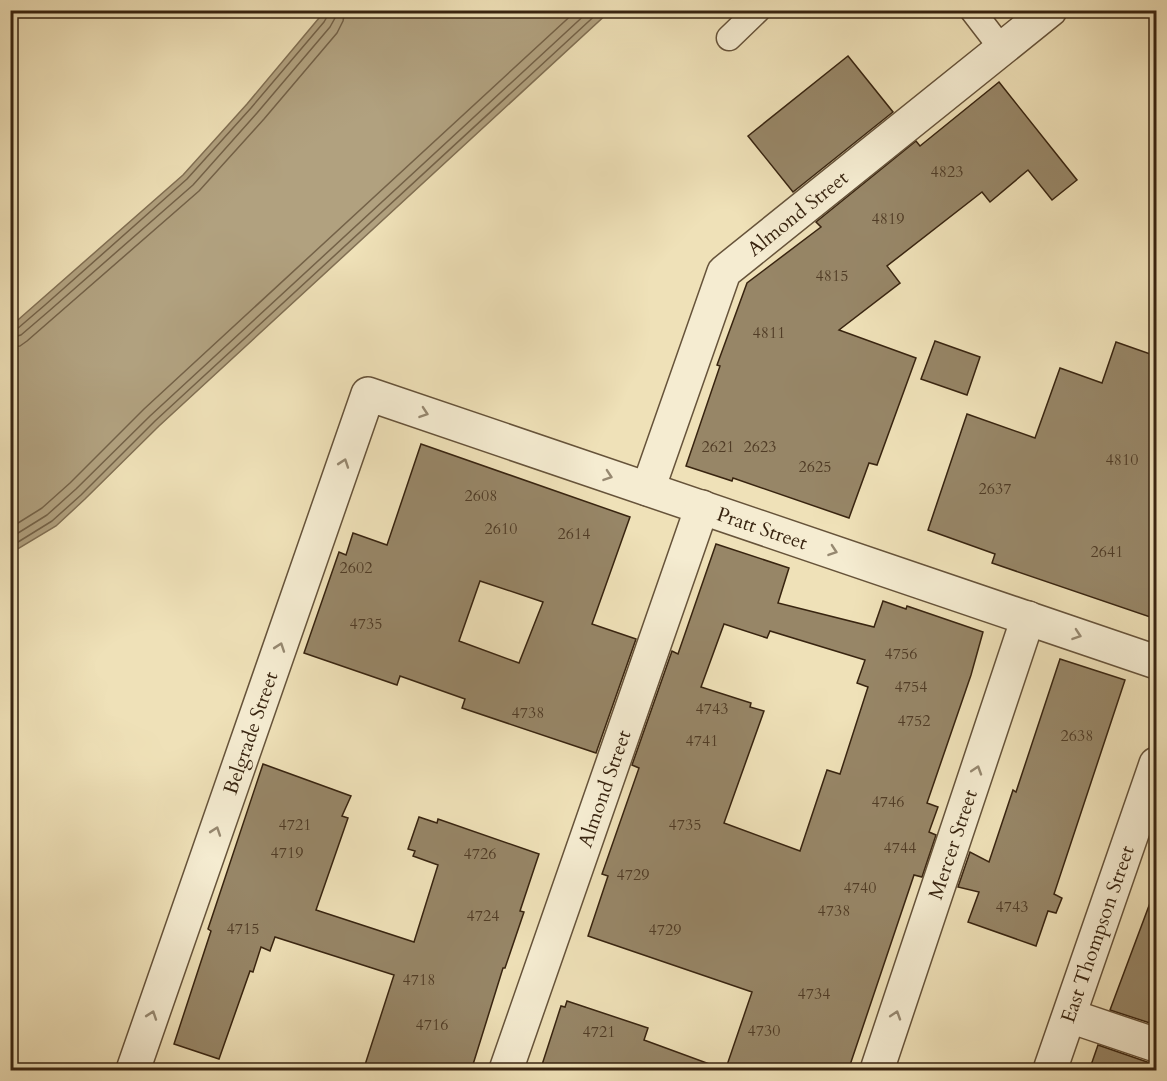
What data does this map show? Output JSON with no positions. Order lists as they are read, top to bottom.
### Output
{
  "streets": {
    "street": [
      "Almond Street",
      "Pratt Street",
      "Belgrade Street",
      "Mercer Street",
      "East Thompson Street"
    ]
  },
  "crossings": [
    ["Almond Street", "Pratt Street"],
    ["Pratt Street", "Belgrade Street"],
    ["Pratt Street", "Mercer Street"]
  ],
  "one_way": ["Pratt Street", "Belgrade Street", "Mercer Street"],
  "house_numbers": [
    "4823",
    "4819",
    "4815",
    "4811",
    "2621",
    "2623",
    "4810",
    "2625",
    "2637",
    "2608",
    "2610",
    "2614",
    "2641",
    "2602",
    "4735",
    "4756",
    "4754",
    "4743",
    "4738",
    "4752",
    "2638",
    "4741",
    "4746",
    "4721",
    "4735",
    "4744",
    "4719",
    "4726",
    "4729",
    "4740",
    "4743",
    "4738",
    "4724",
    "4715",
    "4729",
    "4718",
    "4734",
    "4716",
    "4730",
    "4721"
  ]
}
